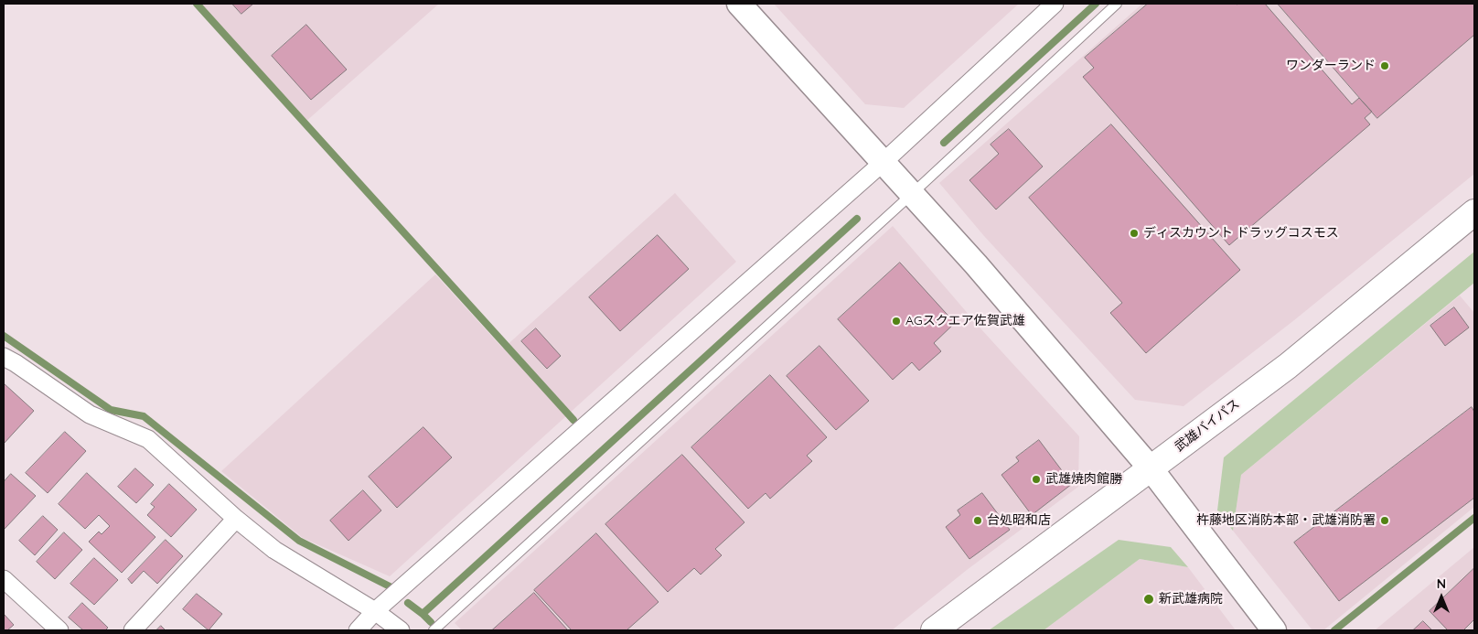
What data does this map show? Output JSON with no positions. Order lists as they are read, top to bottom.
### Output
{
  "streets": {
    "highway": ["武雄バイパス"]
  },
  "places": [
    "ワンダーランド",
    "ディスカウント ドラッグコスモス",
    "AGスクエア佐賀武雄",
    "武雄焼肉館勝",
    "台処昭和店",
    "杵藤地区消防本部・武雄消防署",
    "新武雄病院"
  ],
  "north": "top"
}
